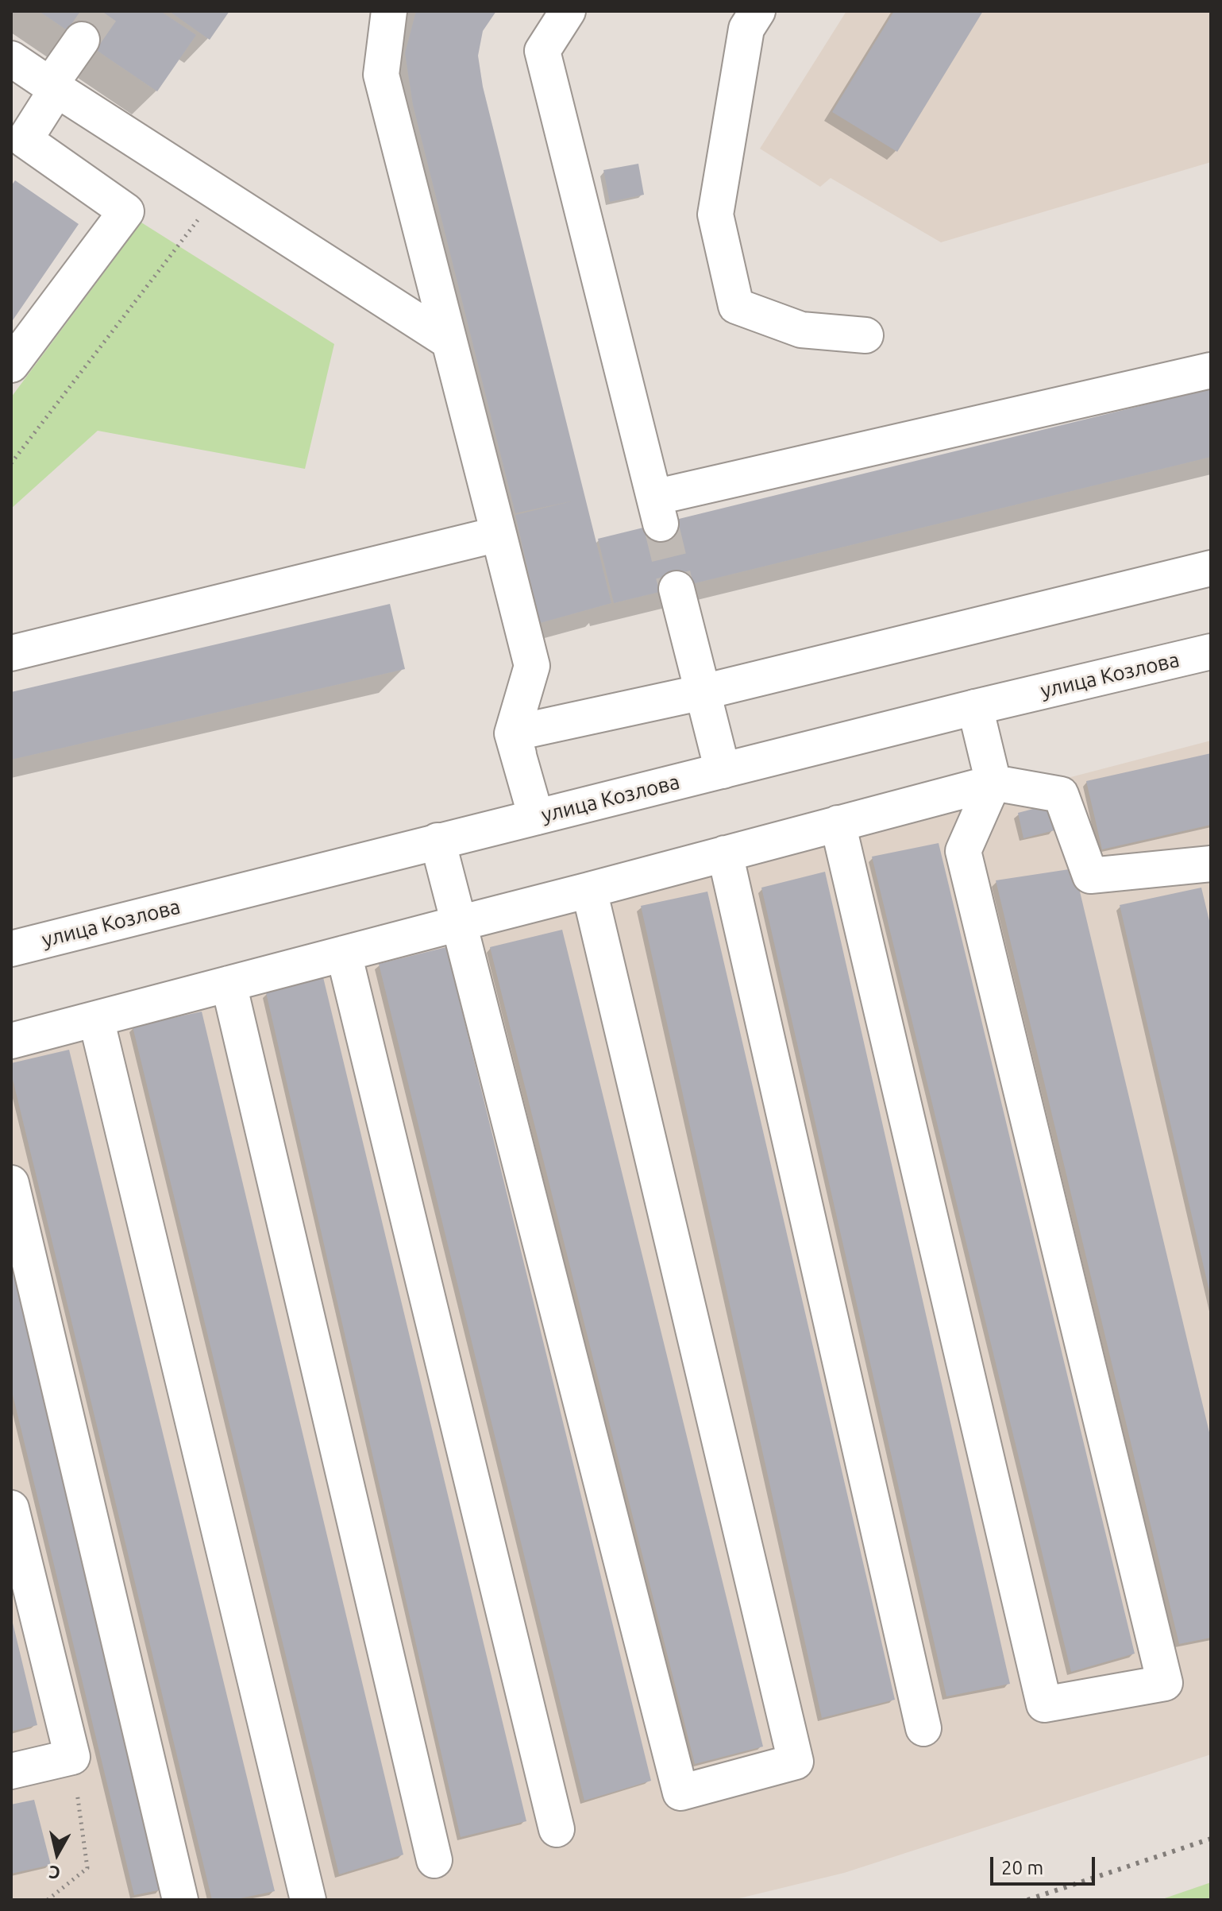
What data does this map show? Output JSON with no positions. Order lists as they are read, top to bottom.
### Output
{
  "streets": {
    "main road": ["улица Козлова"]
  },
  "scale_bar": "20 m",
  "north": "bottom"
}
